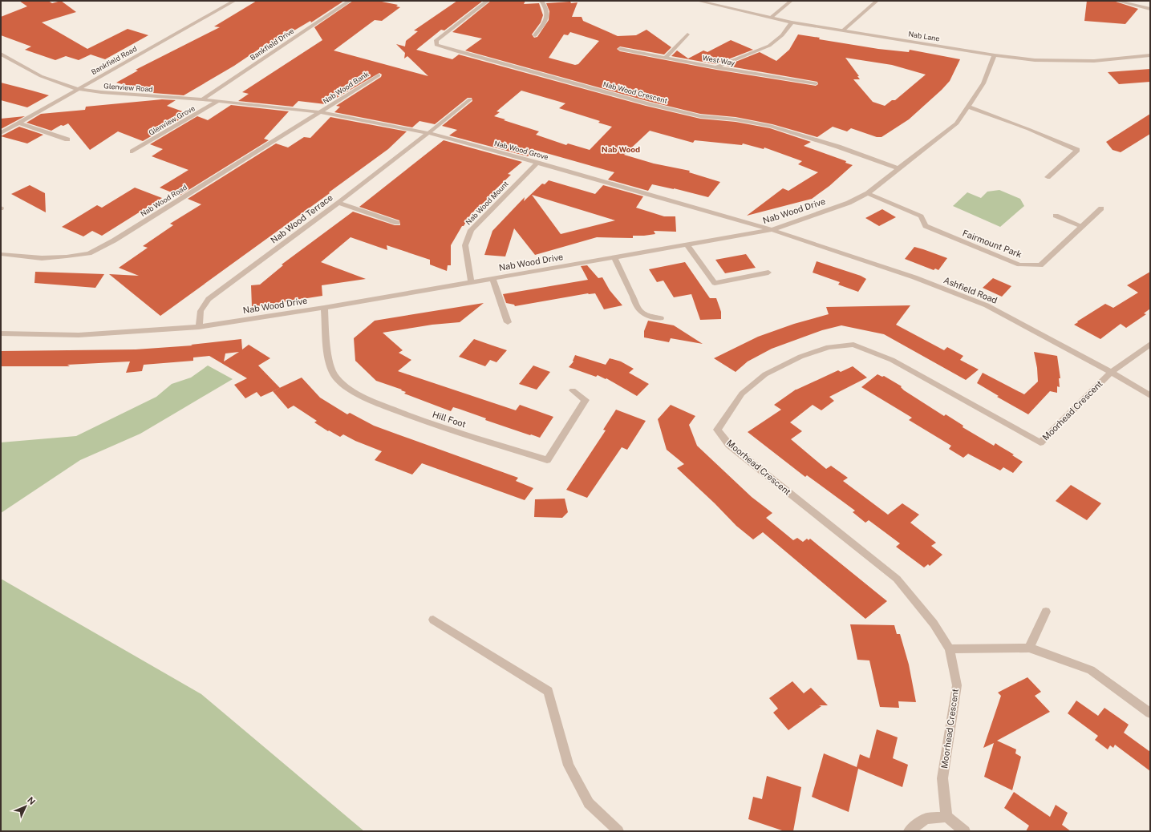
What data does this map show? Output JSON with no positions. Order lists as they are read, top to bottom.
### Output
{
  "streets": {
    "street": [
      "Nab Lane",
      "Bankfield Drive",
      "Bankfield Road",
      "West Way",
      "Glenview Road",
      "Nab Wood Bank",
      "Nab Wood Crescent",
      "Glenview Grove",
      "Nab Wood Grove",
      "Nab Wood Road",
      "Nab Wood Mount",
      "Nab Wood Drive",
      "Nab Wood Terrace",
      "Fairmount Park",
      "Ashfield Road",
      "Moorhead Crescent",
      "Hill Foot"
    ]
  },
  "crossings": [
    ["Nab Lane", "Nab Wood Drive"],
    ["Bankfield Drive", "Glenview Road"],
    ["Bankfield Road", "Glenview Road"],
    ["Glenview Road", "Glenview Grove"],
    ["Glenview Road", "Nab Wood Grove"],
    ["Nab Wood Bank", "Nab Wood Grove"],
    ["Nab Wood Bank", "Nab Wood Road"],
    ["Nab Wood Crescent", "Nab Wood Drive"],
    ["Nab Wood Grove", "Nab Wood Road"],
    ["Nab Wood Grove", "Nab Wood Mount"],
    ["Nab Wood Grove", "Nab Wood Drive"],
    ["Nab Wood Grove", "Nab Wood Terrace"],
    ["Nab Wood Grove", "Ashfield Road"],
    ["Nab Wood Mount", "Nab Wood Drive"],
    ["Nab Wood Drive", "Nab Wood Terrace"],
    ["Nab Wood Drive", "Fairmount Park"],
    ["Nab Wood Drive", "Ashfield Road"],
    ["Nab Wood Drive", "Hill Foot"],
    ["Ashfield Road", "Moorhead Crescent"]
  ],
  "districts": ["Nab Wood"],
  "north": "top right"
}
